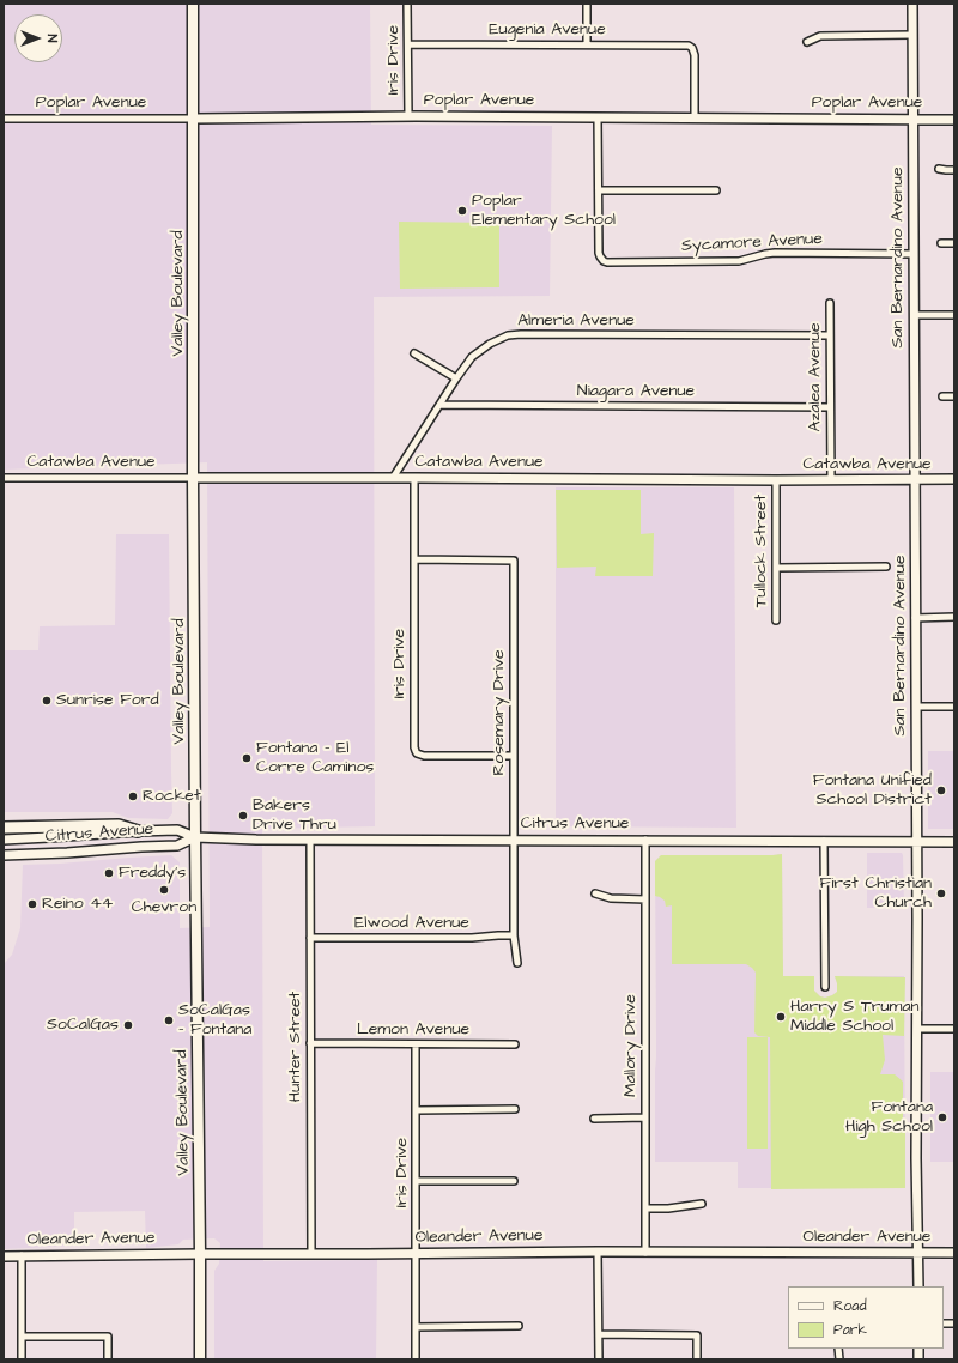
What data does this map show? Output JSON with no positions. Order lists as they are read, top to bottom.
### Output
{
  "streets": {
    "main road": ["Valley Boulevard"],
    "street": [
      "Eugenia Avenue",
      "Iris Drive",
      "Poplar Avenue",
      "Sycamore Avenue",
      "San Bernardino Avenue",
      "Almeria Avenue",
      "Azalea Avenue",
      "Niagara Avenue",
      "Catawba Avenue",
      "Tullock Street",
      "Rosemary Drive",
      "Citrus Avenue",
      "Elwood Avenue",
      "Lemon Avenue",
      "Mallory Drive",
      "Hunter Street",
      "Oleander Avenue"
    ]
  },
  "crossings": [
    ["Eugenia Avenue", "Iris Drive"],
    ["Eugenia Avenue", "Poplar Avenue"],
    ["Iris Drive", "Poplar Avenue"],
    ["Iris Drive", "Catawba Avenue"],
    ["Iris Drive", "Rosemary Drive"],
    ["Iris Drive", "Lemon Avenue"],
    ["Iris Drive", "Oleander Avenue"],
    ["Poplar Avenue", "San Bernardino Avenue"],
    ["Poplar Avenue", "Valley Boulevard"],
    ["Sycamore Avenue", "San Bernardino Avenue"],
    ["San Bernardino Avenue", "Catawba Avenue"],
    ["San Bernardino Avenue", "Citrus Avenue"],
    ["San Bernardino Avenue", "Oleander Avenue"],
    ["Valley Boulevard", "Catawba Avenue"],
    ["Valley Boulevard", "Citrus Avenue"],
    ["Valley Boulevard", "Oleander Avenue"],
    ["Almeria Avenue", "Azalea Avenue"],
    ["Almeria Avenue", "Niagara Avenue"],
    ["Almeria Avenue", "Catawba Avenue"],
    ["Azalea Avenue", "Niagara Avenue"],
    ["Azalea Avenue", "Catawba Avenue"],
    ["Catawba Avenue", "Tullock Street"],
    ["Rosemary Drive", "Citrus Avenue"],
    ["Rosemary Drive", "Elwood Avenue"],
    ["Citrus Avenue", "Mallory Drive"],
    ["Citrus Avenue", "Hunter Street"],
    ["Elwood Avenue", "Hunter Street"],
    ["Lemon Avenue", "Hunter Street"],
    ["Mallory Drive", "Oleander Avenue"],
    ["Hunter Street", "Oleander Avenue"]
  ],
  "places": [
    "Poplar Elementary School",
    "Sunrise Ford",
    "Fontana - El Corre Caminos",
    "Fontana Unified School District",
    "Rocket",
    "Bakers Drive Thru",
    "Freddy's",
    "Chevron",
    "First Christian Church",
    "Reino 44",
    "Harry S Truman Middle School",
    "SoCalGas - Fontana",
    "SoCalGas",
    "Fontana High School"
  ],
  "legend": ["Road", "Park"],
  "north": "right"
}
